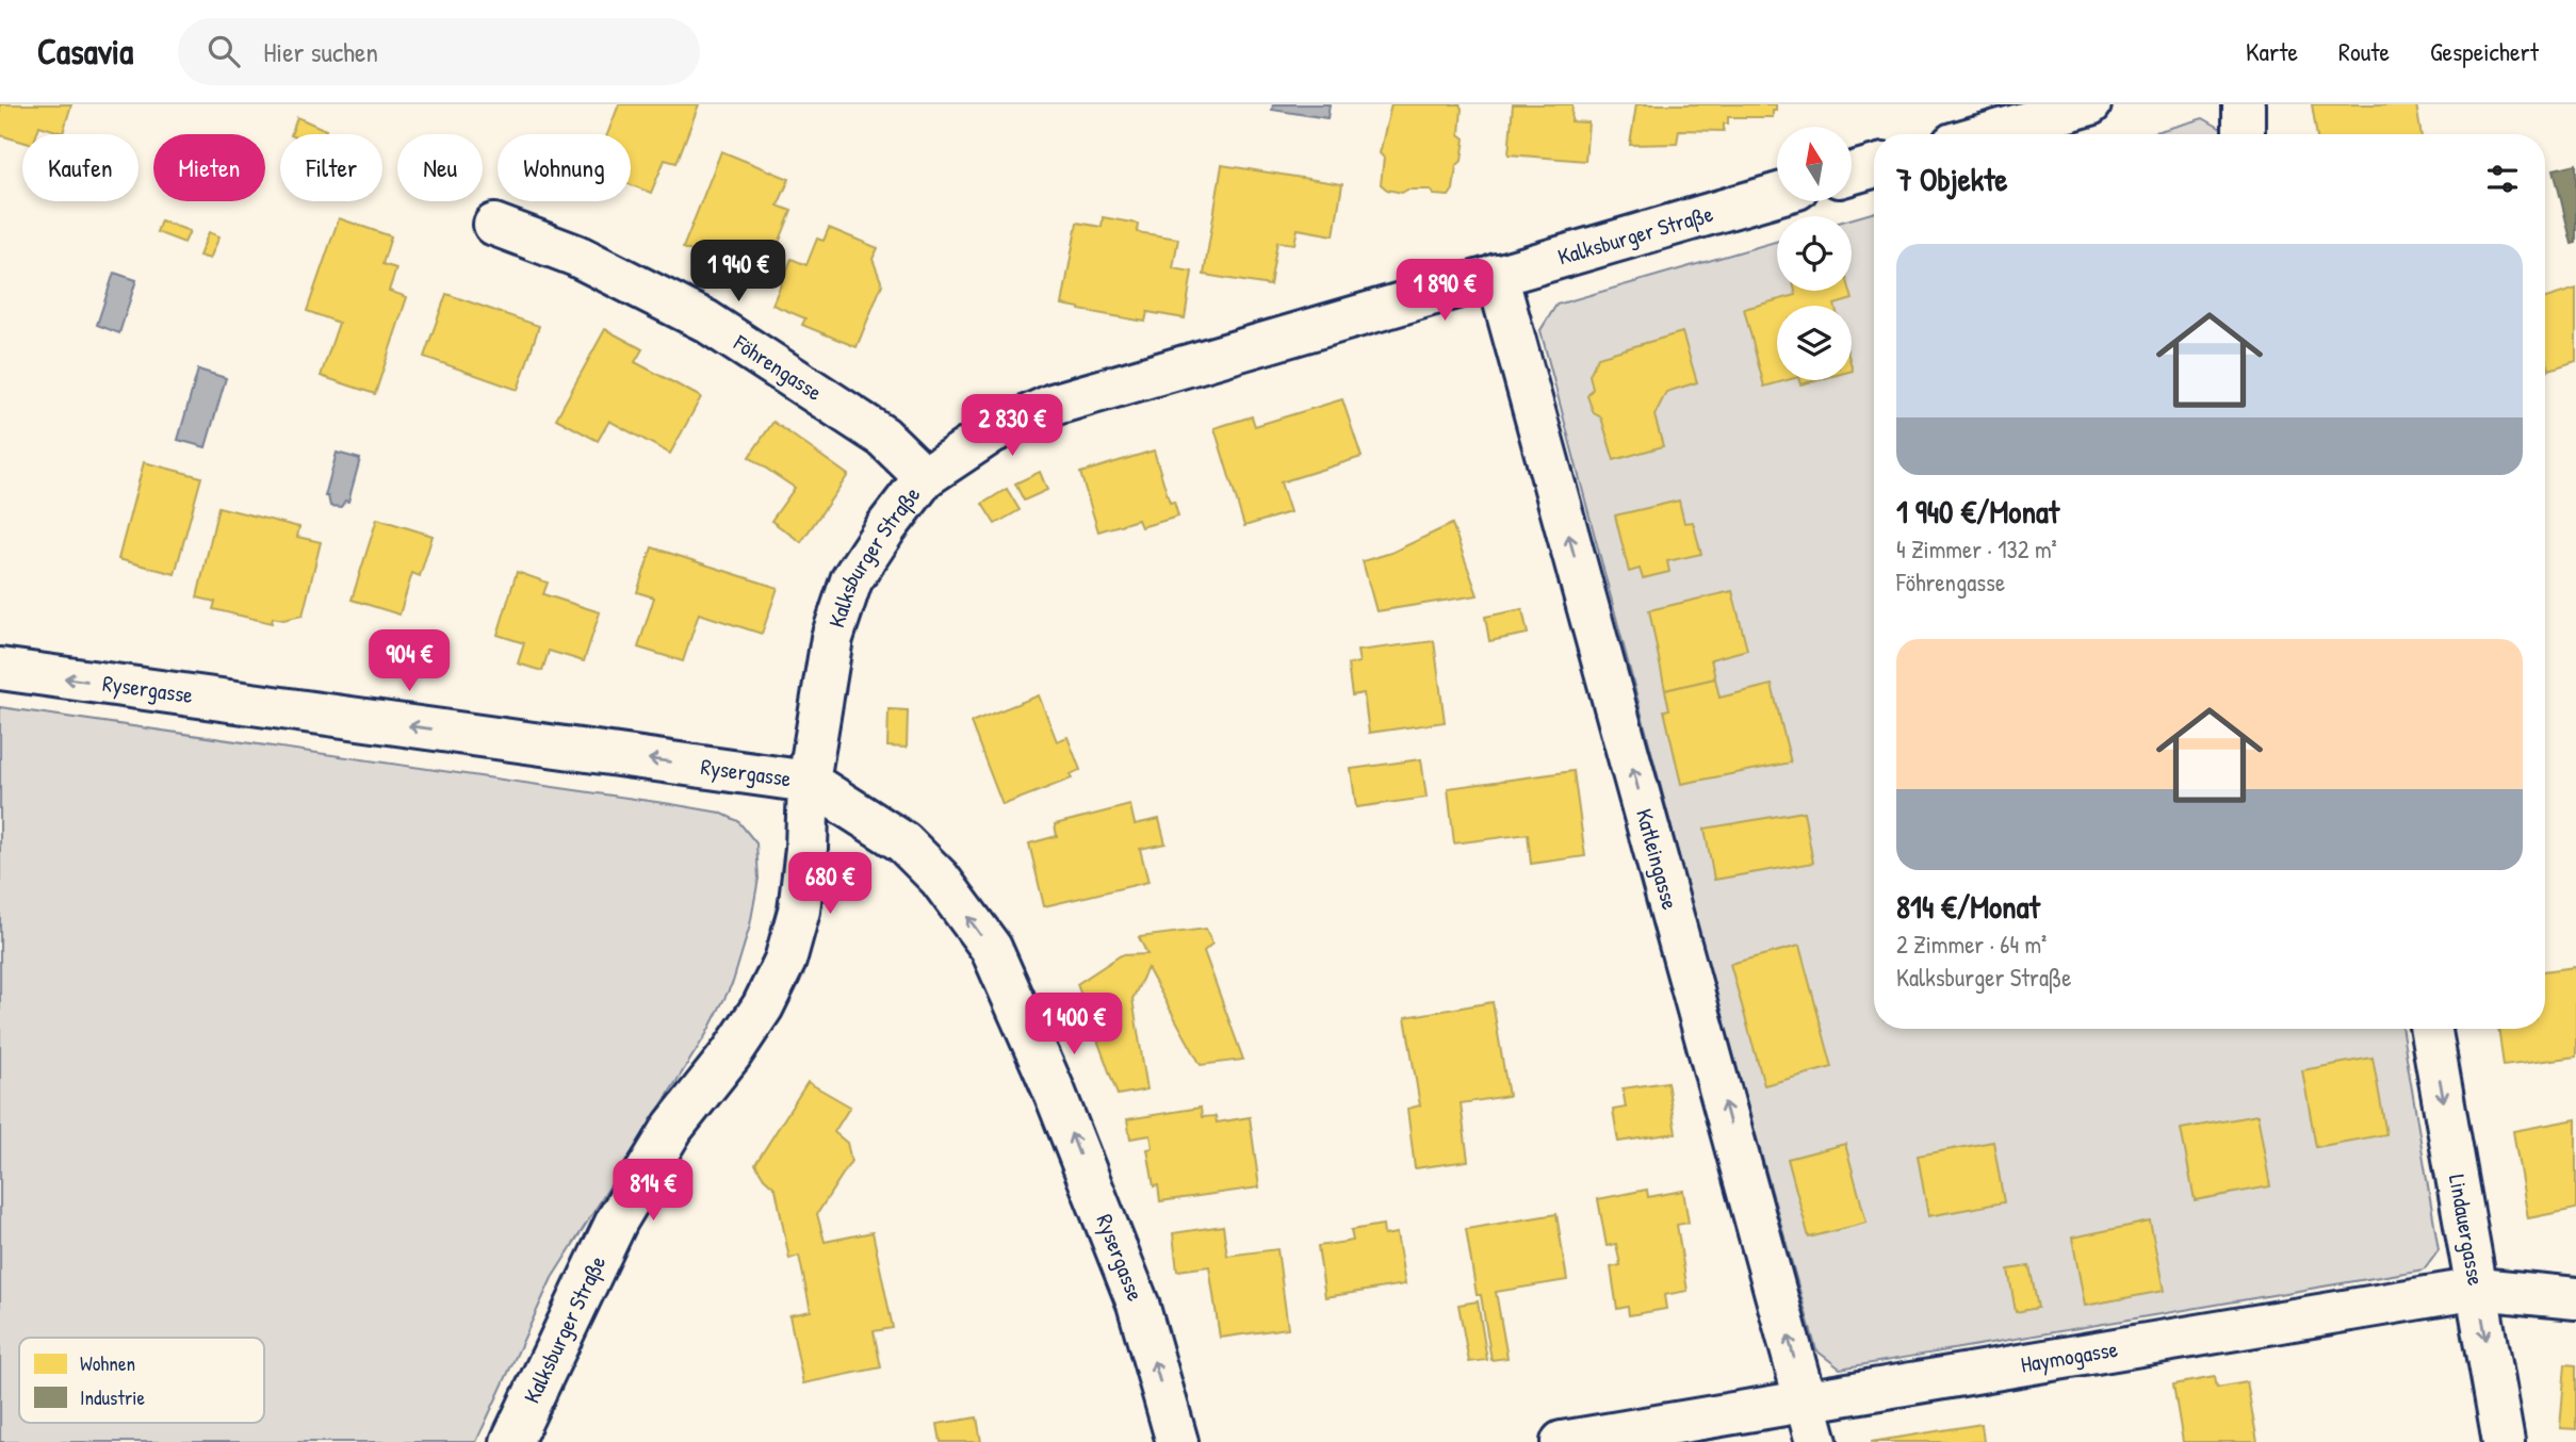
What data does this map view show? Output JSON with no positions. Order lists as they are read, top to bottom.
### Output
{
  "streets": {
    "street": [
      "Kalksburger Straße",
      "Föhrengasse",
      "Rysergasse",
      "Katleingasse",
      "Lindauergasse",
      "Haymogasse"
    ]
  },
  "crossings": [
    ["Kalksburger Straße", "Föhrengasse"],
    ["Kalksburger Straße", "Rysergasse"],
    ["Kalksburger Straße", "Katleingasse"],
    ["Katleingasse", "Haymogasse"],
    ["Lindauergasse", "Haymogasse"]
  ],
  "one_way": ["Rysergasse", "Katleingasse", "Lindauergasse"],
  "legend": ["Wohnen", "Industrie"],
  "north": "top",
  "page": {
    "header": "Casavia",
    "search": "Hier suchen",
    "nav": ["Karte", "Route", "Gespeichert"],
    "chip": [
      "Kaufen",
      "Mieten",
      "Filter",
      "Neu",
      "Wohnung"
    ],
    "heading": "7 Objekte",
    "list": [
      {
        "name": "1 940 €/Monat",
        "note": "4 Zimmer · 132 m² · Föhrengasse"
      },
      {
        "name": "814 €/Monat",
        "note": "2 Zimmer · 64 m² · Kalksburger Straße"
      }
    ],
    "price": [
      "1 940 €",
      "1 890 €",
      "2 830 €",
      "904 €",
      "680 €",
      "1 400 €",
      "814 €"
    ]
  }
}
